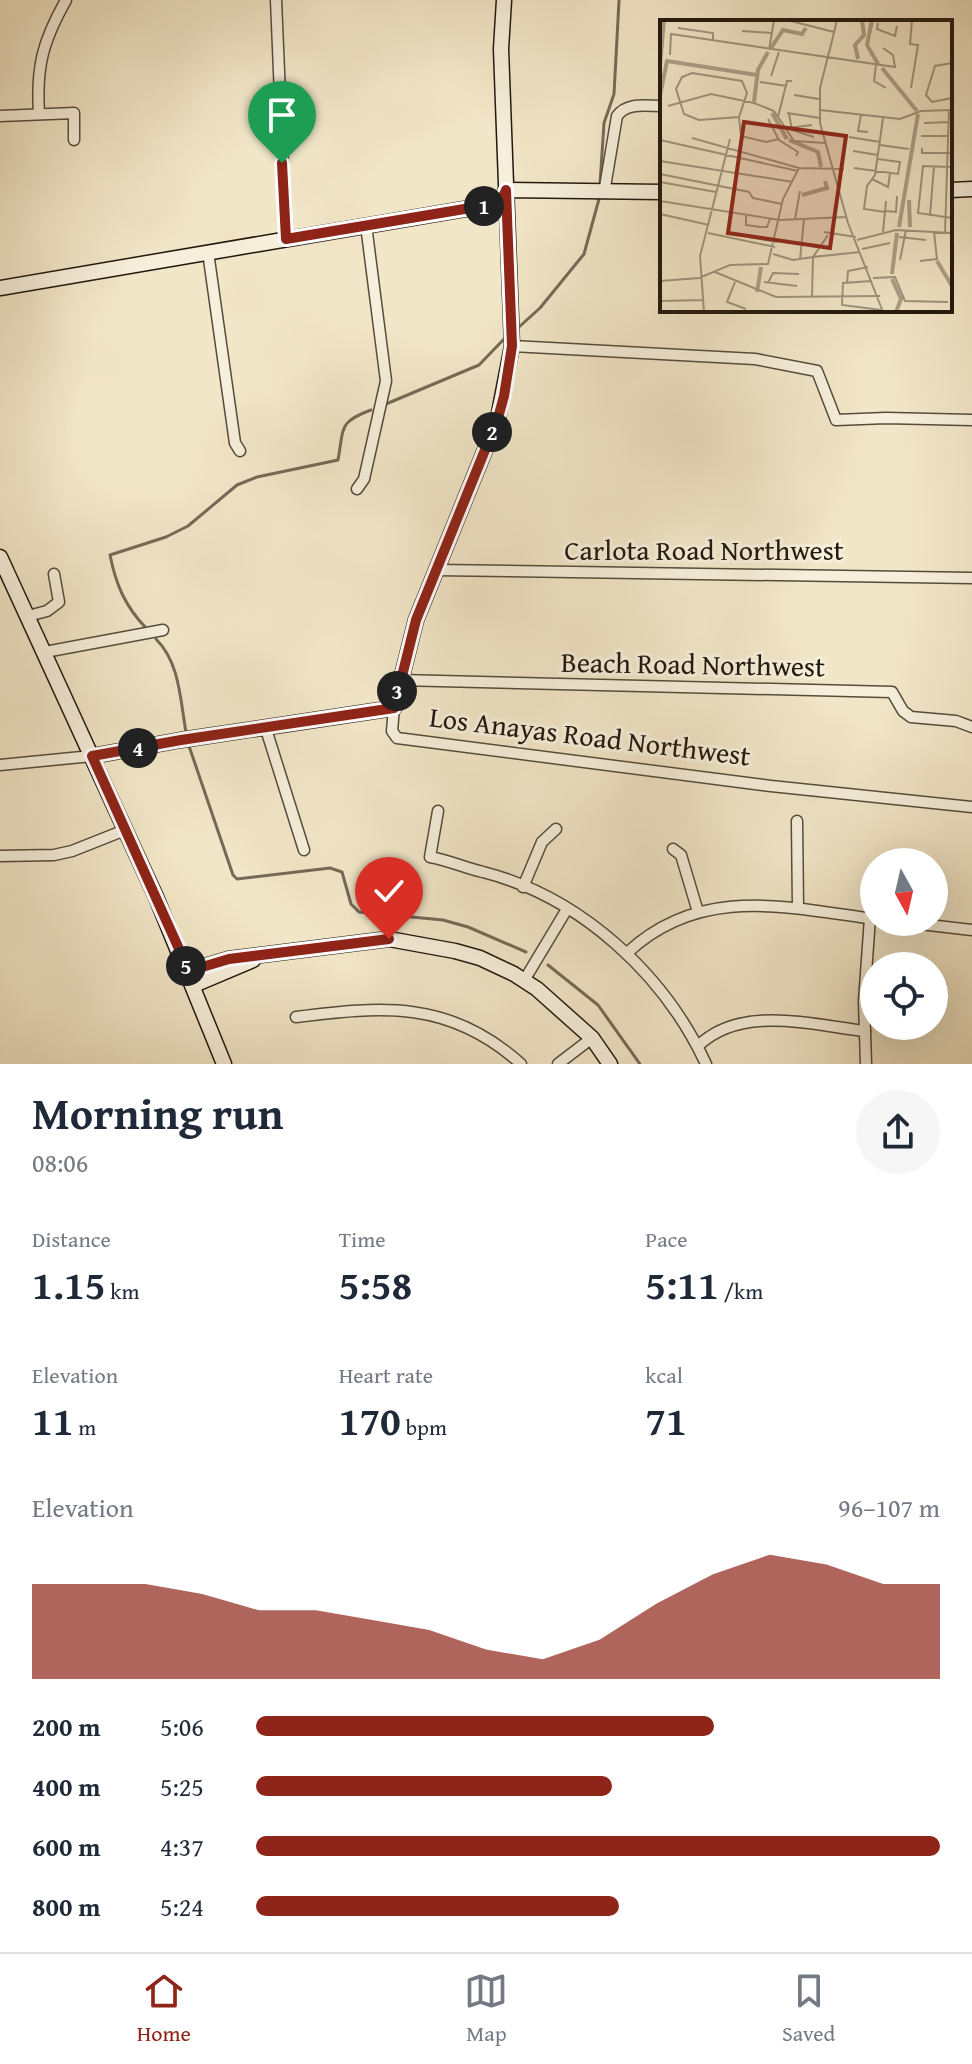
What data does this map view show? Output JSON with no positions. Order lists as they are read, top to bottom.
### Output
{
  "streets": {
    "street": ["Carlota Road Northwest", "Beach Road Northwest", "Los Anayas Road Northwest"]
  },
  "north": "bottom",
  "page": {
    "pins": [
      "1",
      "2",
      "3",
      "4",
      "5"
    ],
    "heading": ["Morning run", "08:06"],
    "stats": [
      ["Distance", "1.15 km"],
      ["Time", "5:58"],
      ["Pace", "5:11 /km"],
      ["Elevation", "11 m"],
      ["Heart rate", "170 bpm"],
      ["kcal", "71"]
    ],
    "chart": ["Elevation", "96–107 m"],
    "list": [
      {
        "name": "200 m",
        "note": "5:06"
      },
      {
        "name": "400 m",
        "note": "5:25"
      },
      {
        "name": "600 m",
        "note": "4:37"
      },
      {
        "name": "800 m",
        "note": "5:24"
      }
    ],
    "tabs": ["Home", "Map", "Saved"]
  }
}
